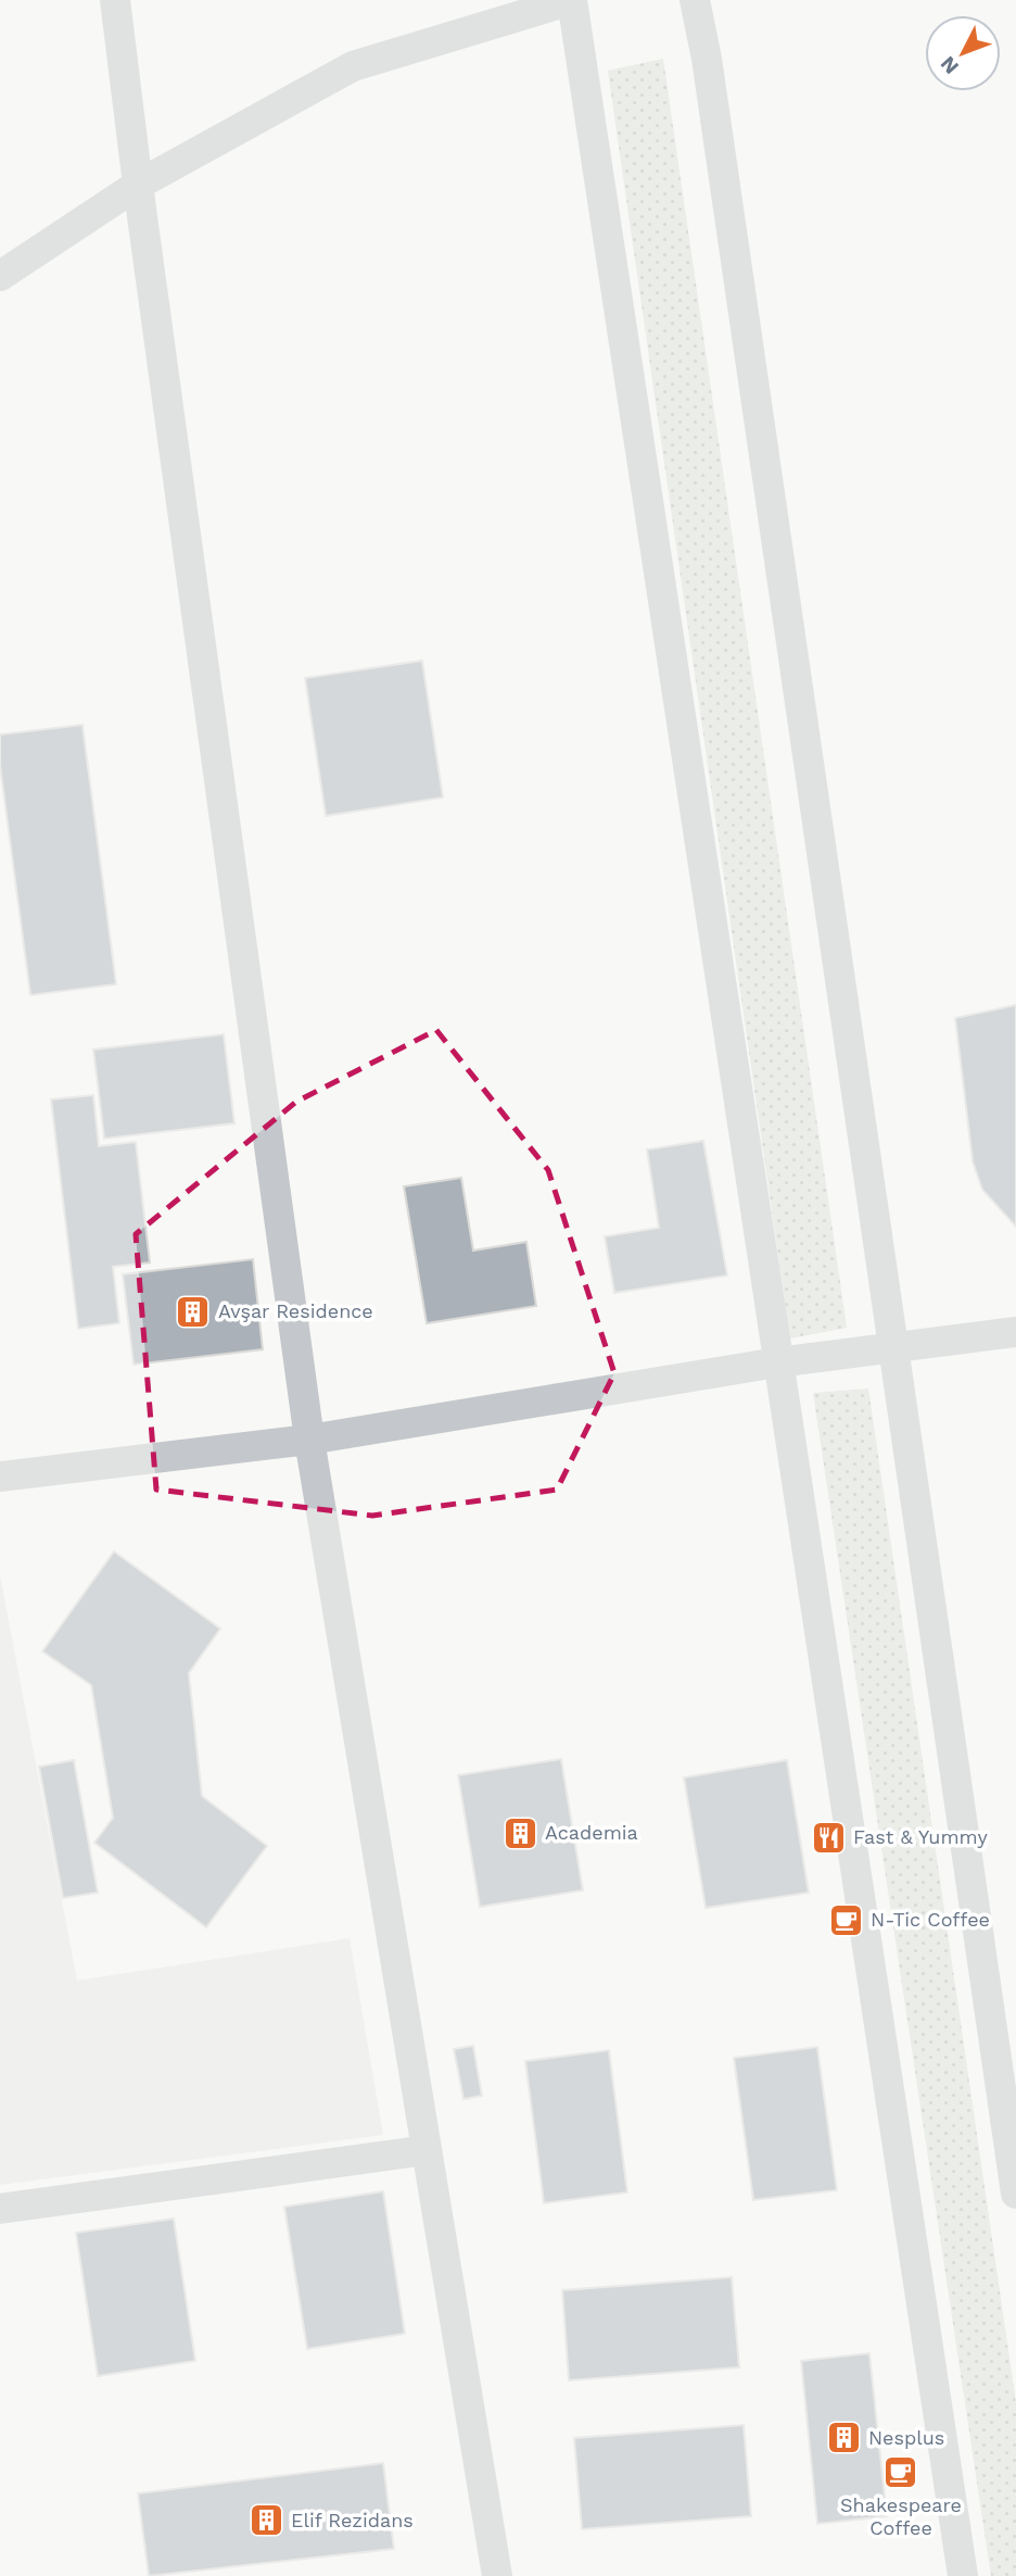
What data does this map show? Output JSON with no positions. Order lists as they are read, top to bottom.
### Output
{
  "places": {
    "building": [
      "Avşar Residence",
      "Academia",
      "Nesplus",
      "Elif Rezidans"
    ],
    "restaurant": ["Fast & Yummy"],
    "cafe": ["N-Tic Coffee", "Shakespeare Coffee"]
  },
  "north": "bottom left"
}
